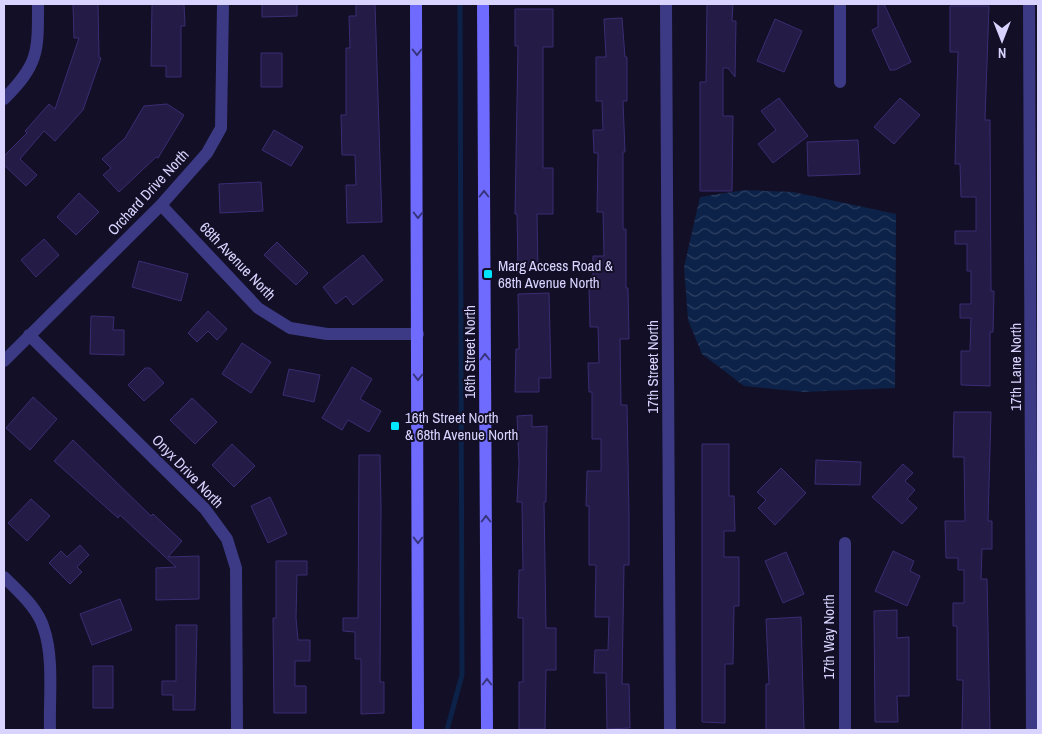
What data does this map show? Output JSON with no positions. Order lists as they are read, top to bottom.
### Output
{
  "streets": {
    "street": [
      "Orchard Drive North",
      "68th Avenue North",
      "16th Street North",
      "17th Street North",
      "17th Lane North",
      "Onyx Drive North",
      "17th Way North"
    ]
  },
  "crossings": [
    ["Orchard Drive North", "68th Avenue North"],
    ["Orchard Drive North", "Onyx Drive North"]
  ],
  "places": {
    "transit": ["Marg Access Road & 68th Avenue North", "16th Street North & 68th Avenue North"]
  },
  "north": "bottom"
}
